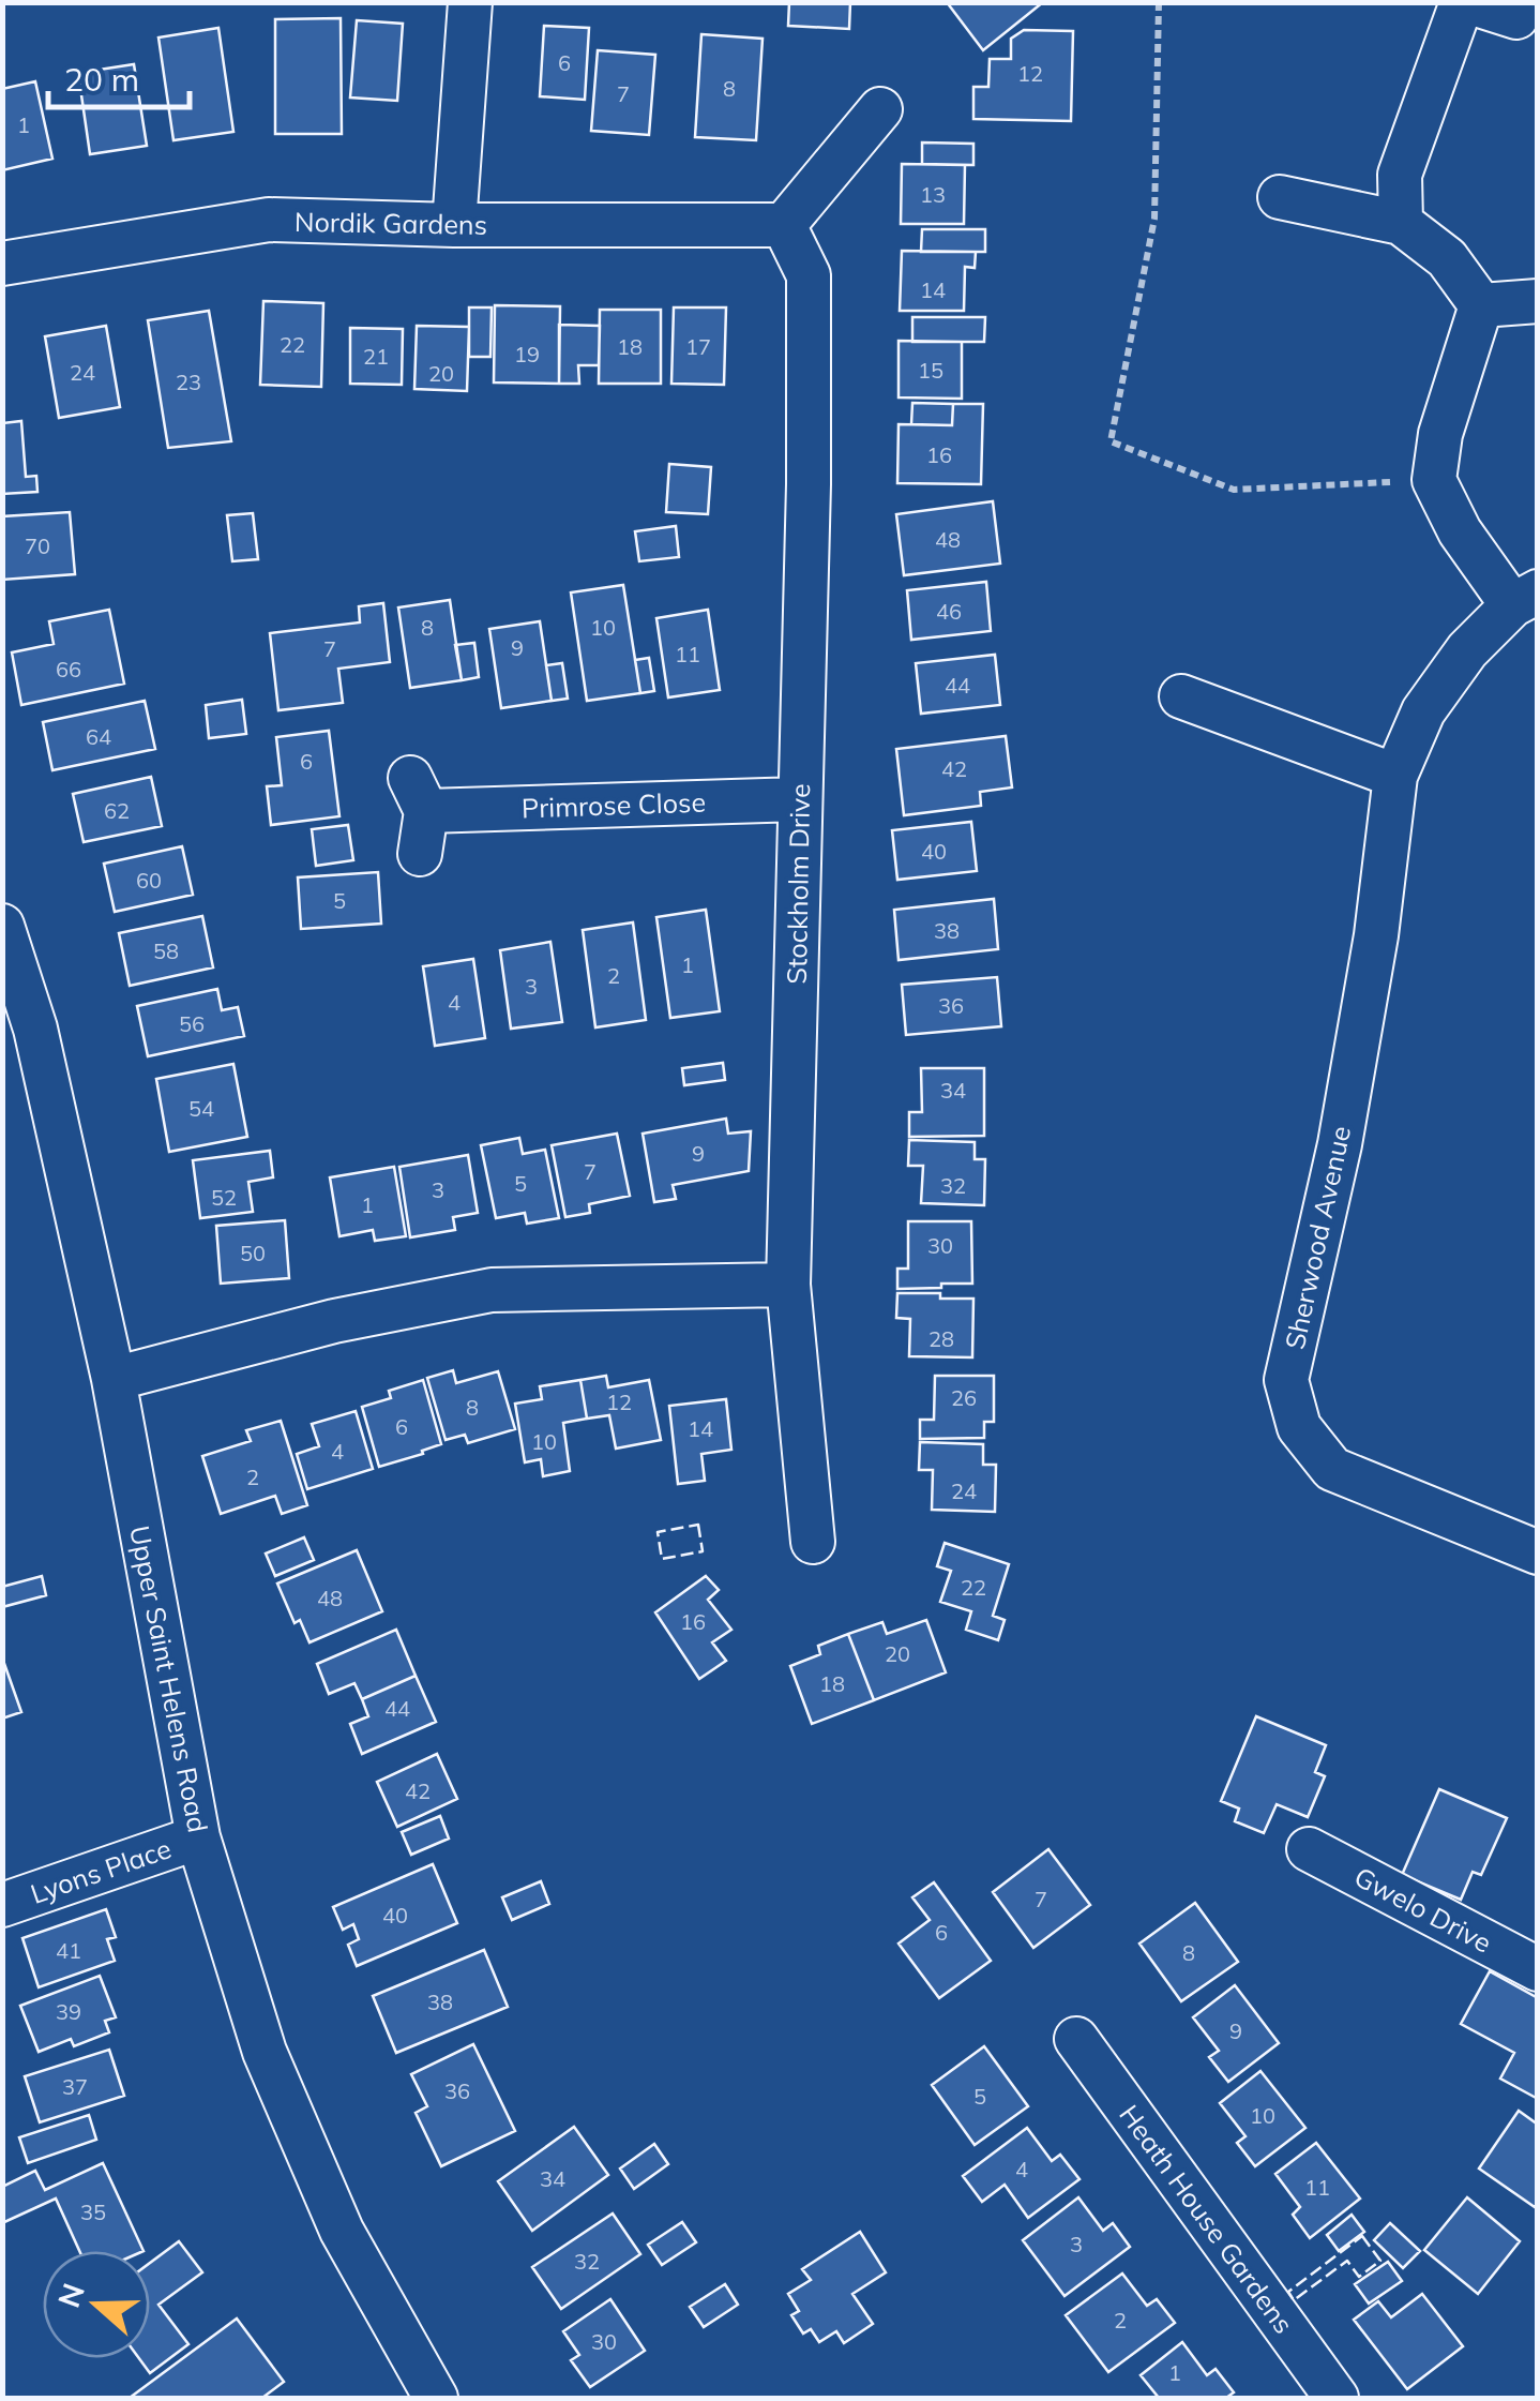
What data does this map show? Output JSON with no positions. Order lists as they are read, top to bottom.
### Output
{
  "streets": {
    "street": [
      "Nordik Gardens",
      "Primrose Close",
      "Stockholm Drive",
      "Sherwood Avenue",
      "Upper Saint Helens Road",
      "Lyons Place",
      "Gwelo Drive",
      "Heath House Gardens"
    ]
  },
  "crossings": [
    ["Nordik Gardens", "Stockholm Drive"],
    ["Primrose Close", "Stockholm Drive"],
    ["Upper Saint Helens Road", "Lyons Place"]
  ],
  "house_numbers": [
    "6",
    "12",
    "8",
    "7",
    "1",
    "13",
    "14",
    "22",
    "18",
    "17",
    "19",
    "21",
    "15",
    "24",
    "20",
    "23",
    "16",
    "48",
    "70",
    "46",
    "8",
    "10",
    "9",
    "7",
    "11",
    "66",
    "44",
    "64",
    "6",
    "42",
    "62",
    "40",
    "60",
    "5",
    "38",
    "58",
    "1",
    "2",
    "3",
    "4",
    "36",
    "56",
    "34",
    "54",
    "9",
    "7",
    "5",
    "32",
    "3",
    "52",
    "1",
    "30",
    "50",
    "28",
    "26",
    "12",
    "8",
    "6",
    "14",
    "10",
    "4",
    "2",
    "24",
    "22",
    "48",
    "16",
    "20",
    "18",
    "44",
    "42",
    "7",
    "40",
    "6",
    "41",
    "8",
    "38",
    "39",
    "9",
    "37",
    "36",
    "5",
    "10",
    "4",
    "34",
    "11",
    "35",
    "3",
    "32",
    "2",
    "30",
    "1"
  ],
  "scale_bar": "20 m",
  "north": "left"
}
